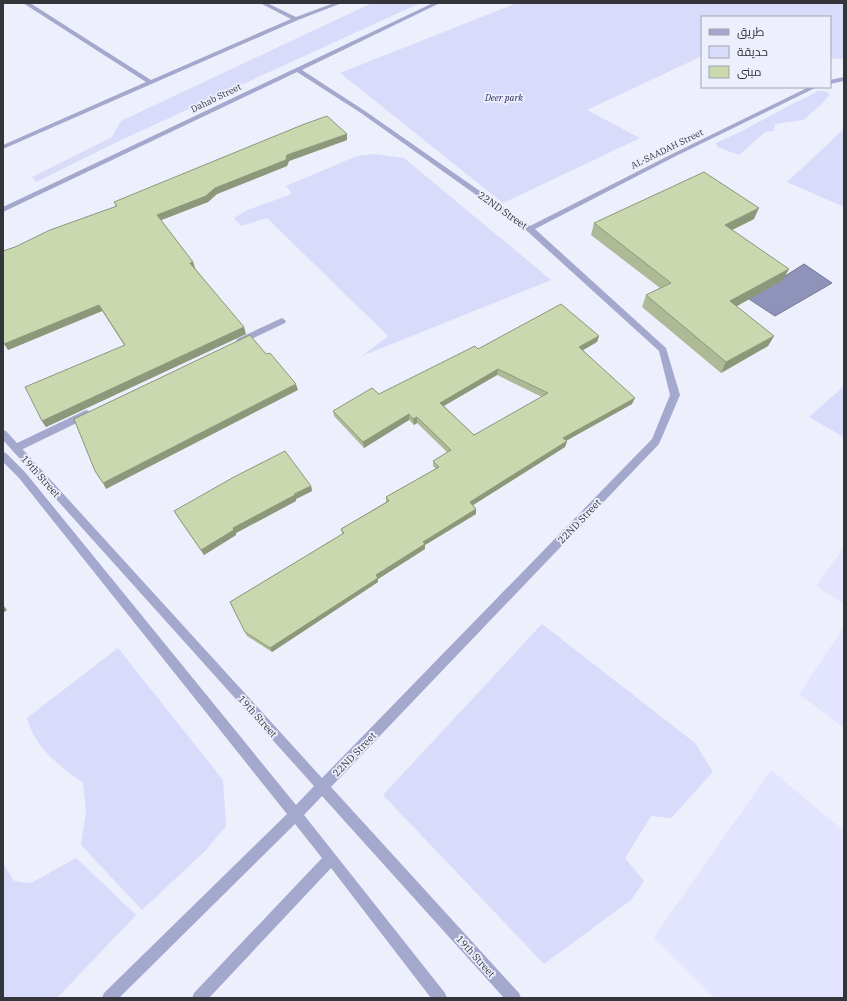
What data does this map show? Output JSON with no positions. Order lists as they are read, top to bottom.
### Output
{
  "streets": {
    "street": [
      "Dahab Street",
      "AL-SAADAH Street",
      "22ND Street",
      "19th Street"
    ]
  },
  "crossings": [
    ["Dahab Street", "22ND Street"],
    ["AL-SAADAH Street", "22ND Street"],
    ["22ND Street", "19th Street"]
  ],
  "parks": ["Deer park"],
  "legend": ["طريق", "حديقة", "مبنى"]
}
